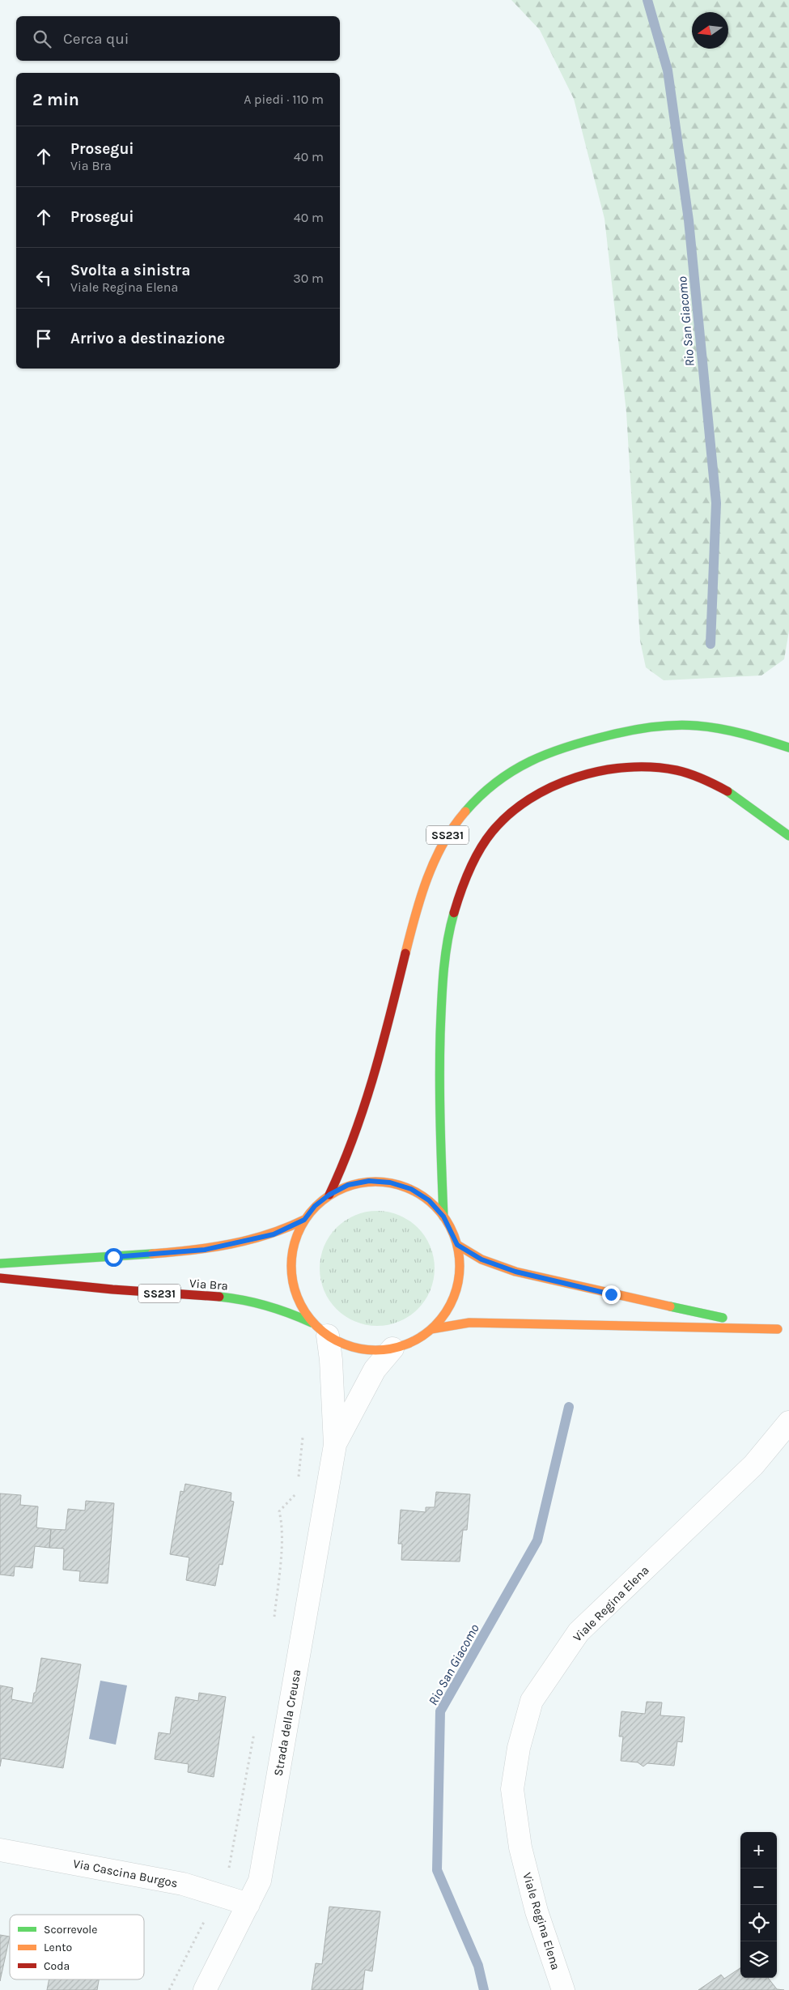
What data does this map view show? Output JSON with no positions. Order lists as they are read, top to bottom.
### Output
{
  "streets": {
    "main road": ["SS231", "Via Bra"],
    "street": ["Viale Regina Elena", "Strada della Creusa", "Via Cascina Burgos"]
  },
  "crossings": [
    ["SS231", "Via Bra"],
    ["SS231", "Strada della Creusa"],
    ["Via Bra", "Strada della Creusa"],
    ["Strada della Creusa", "Via Cascina Burgos"]
  ],
  "water": ["Rio San Giacomo"],
  "legend": ["Scorrevole", "Lento", "Coda"],
  "north": "left",
  "page": {
    "search": "Cerca qui",
    "heading": ["2 min", "A piedi · 110 m"],
    "list": [
      ["Prosegui", "Via Bra", "40 m"],
      ["Prosegui", "40 m"],
      ["Svolta a sinistra", "Viale Regina Elena", "30 m"],
      "Arrivo a destinazione"
    ],
    "map_buttons": ["+", "−"]
  }
}
